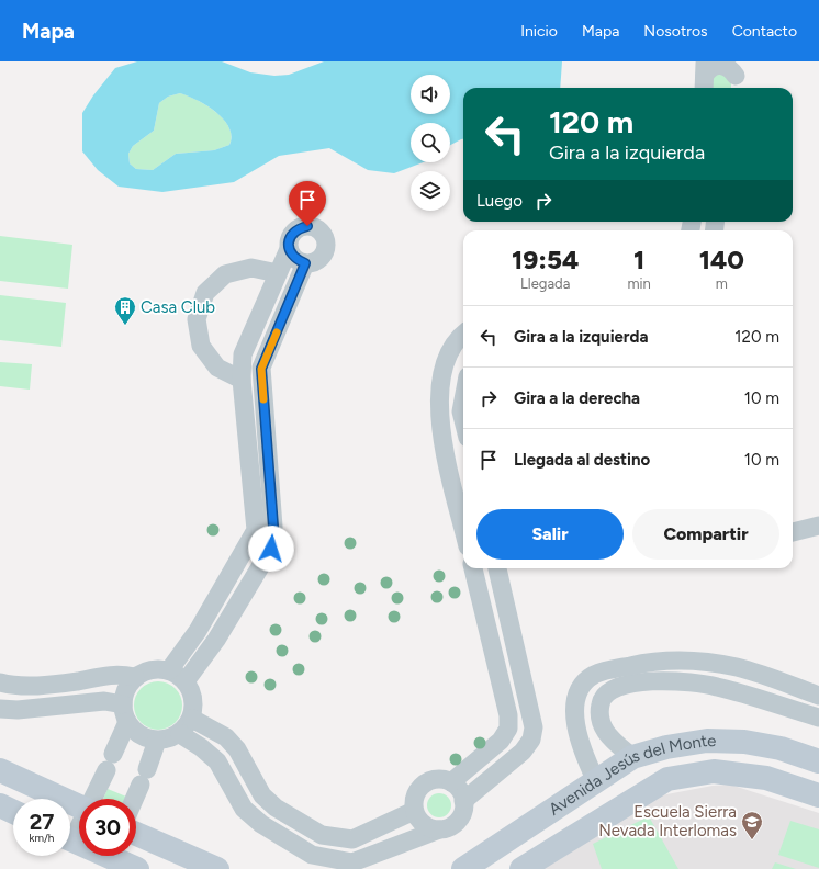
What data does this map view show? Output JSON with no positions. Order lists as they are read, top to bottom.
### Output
{
  "streets": {
    "main road": ["Avenida Jesús del Monte"]
  },
  "places": {
    "building": ["Casa Club"],
    "school or university": ["Escuela Sierra Nevada Interlomas"]
  },
  "page": {
    "header": "Mapa",
    "nav": [
      "Inicio",
      "Mapa",
      "Nosotros",
      "Contacto"
    ],
    "turn": ["120 m", "Gira a la izquierda"],
    "then": "Luego",
    "eta": [
      "19:54",
      "Llegada",
      "1",
      "min",
      "140",
      "m"
    ],
    "list": [
      {
        "name": "Gira a la izquierda",
        "value": "120 m"
      },
      {
        "name": "Gira a la derecha",
        "value": "10 m"
      },
      {
        "name": "Llegada al destino",
        "value": "10 m"
      }
    ],
    "buttons": ["Salir", "Compartir"],
    "speed": "27 km/h",
    "limit": "30"
  }
}
